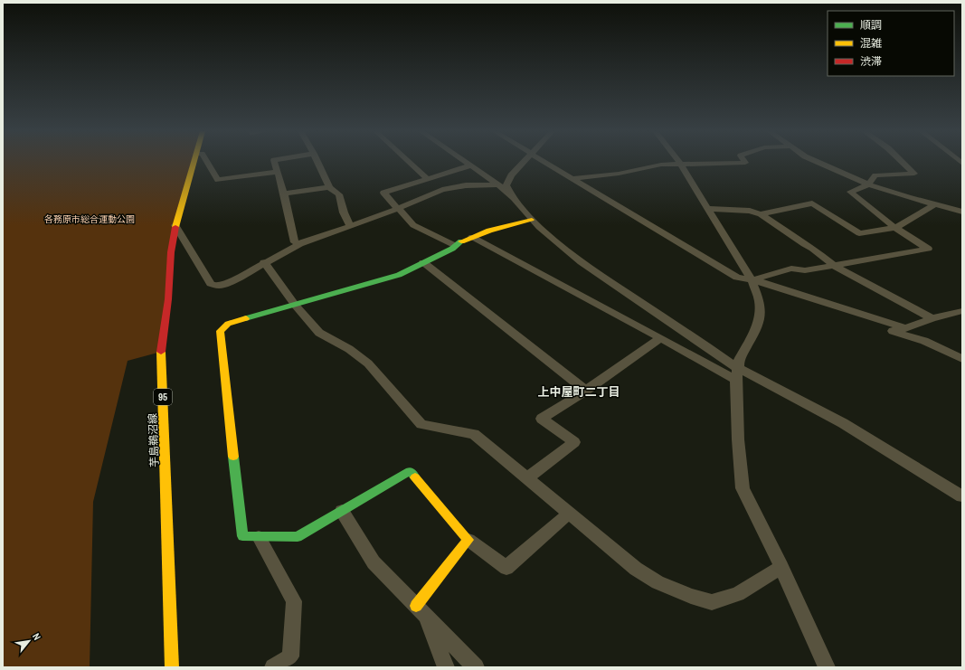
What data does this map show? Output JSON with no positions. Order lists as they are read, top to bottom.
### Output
{
  "streets": {
    "street": ["95", "芋島鵜沼線"]
  },
  "districts": ["上中屋町二丁目"],
  "parks": ["各務原市総合運動公園"],
  "legend": ["順調", "混雑", "渋滞"],
  "north": "top right"
}
